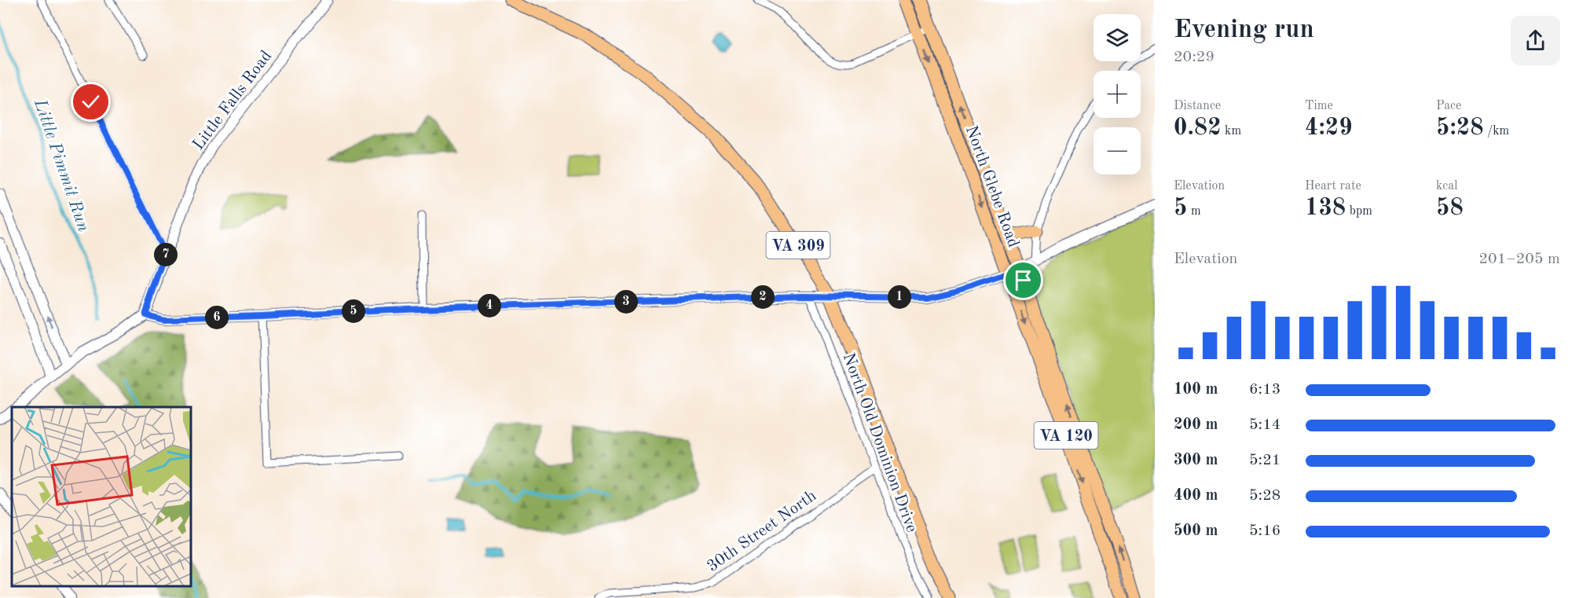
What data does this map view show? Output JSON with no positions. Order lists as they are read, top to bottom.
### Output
{
  "streets": {
    "main road": ["North Glebe Road", "VA 309", "VA 120"],
    "street": ["Little Falls Road", "North Old Dominion Drive", "30th Street North"]
  },
  "crossings": [
    ["North Old Dominion Drive", "30th Street North"]
  ],
  "water": ["Little Pimmit Run"],
  "page": {
    "heading": ["Evening run", "20:29"],
    "map_buttons": ["+", "−"],
    "stats": [
      ["Distance", "0.82 km"],
      ["Time", "4:29"],
      ["Pace", "5:28 /km"],
      ["Elevation", "5 m"],
      ["Heart rate", "138 bpm"],
      ["kcal", "58"]
    ],
    "chart": ["Elevation", "201–205 m"],
    "pins": [
      "7",
      "1",
      "2",
      "3",
      "4",
      "5",
      "6"
    ],
    "list": [
      {
        "name": "100 m",
        "note": "6:13"
      },
      {
        "name": "200 m",
        "note": "5:14"
      },
      {
        "name": "300 m",
        "note": "5:21"
      },
      {
        "name": "400 m",
        "note": "5:28"
      },
      {
        "name": "500 m",
        "note": "5:16"
      }
    ]
  }
}
